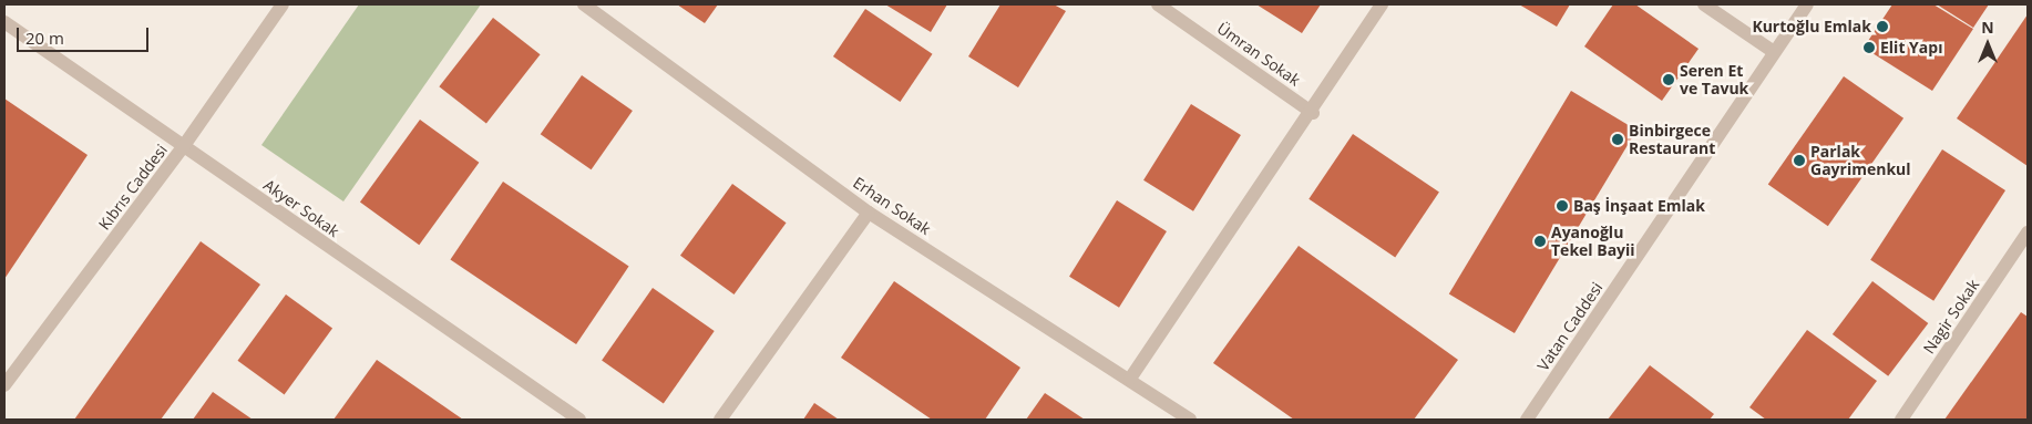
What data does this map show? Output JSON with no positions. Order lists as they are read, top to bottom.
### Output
{
  "streets": {
    "street": [
      "Ümran Sokak",
      "Kıbrıs Caddesi",
      "Erhan Sokak",
      "Akyer Sokak",
      "Nagir Sokak",
      "Vatan Caddesi"
    ]
  },
  "crossings": [
    ["Kıbrıs Caddesi", "Akyer Sokak"]
  ],
  "places": [
    "Kurtoğlu Emlak",
    "Elit Yapı",
    "Seren Et ve Tavuk",
    "Binbirgece Restaurant",
    "Parlak Gayrimenkul",
    "Baş İnşaat Emlak",
    "Ayanoğlu Tekel Bayii"
  ],
  "scale_bar": "20 m",
  "north": "top"
}
